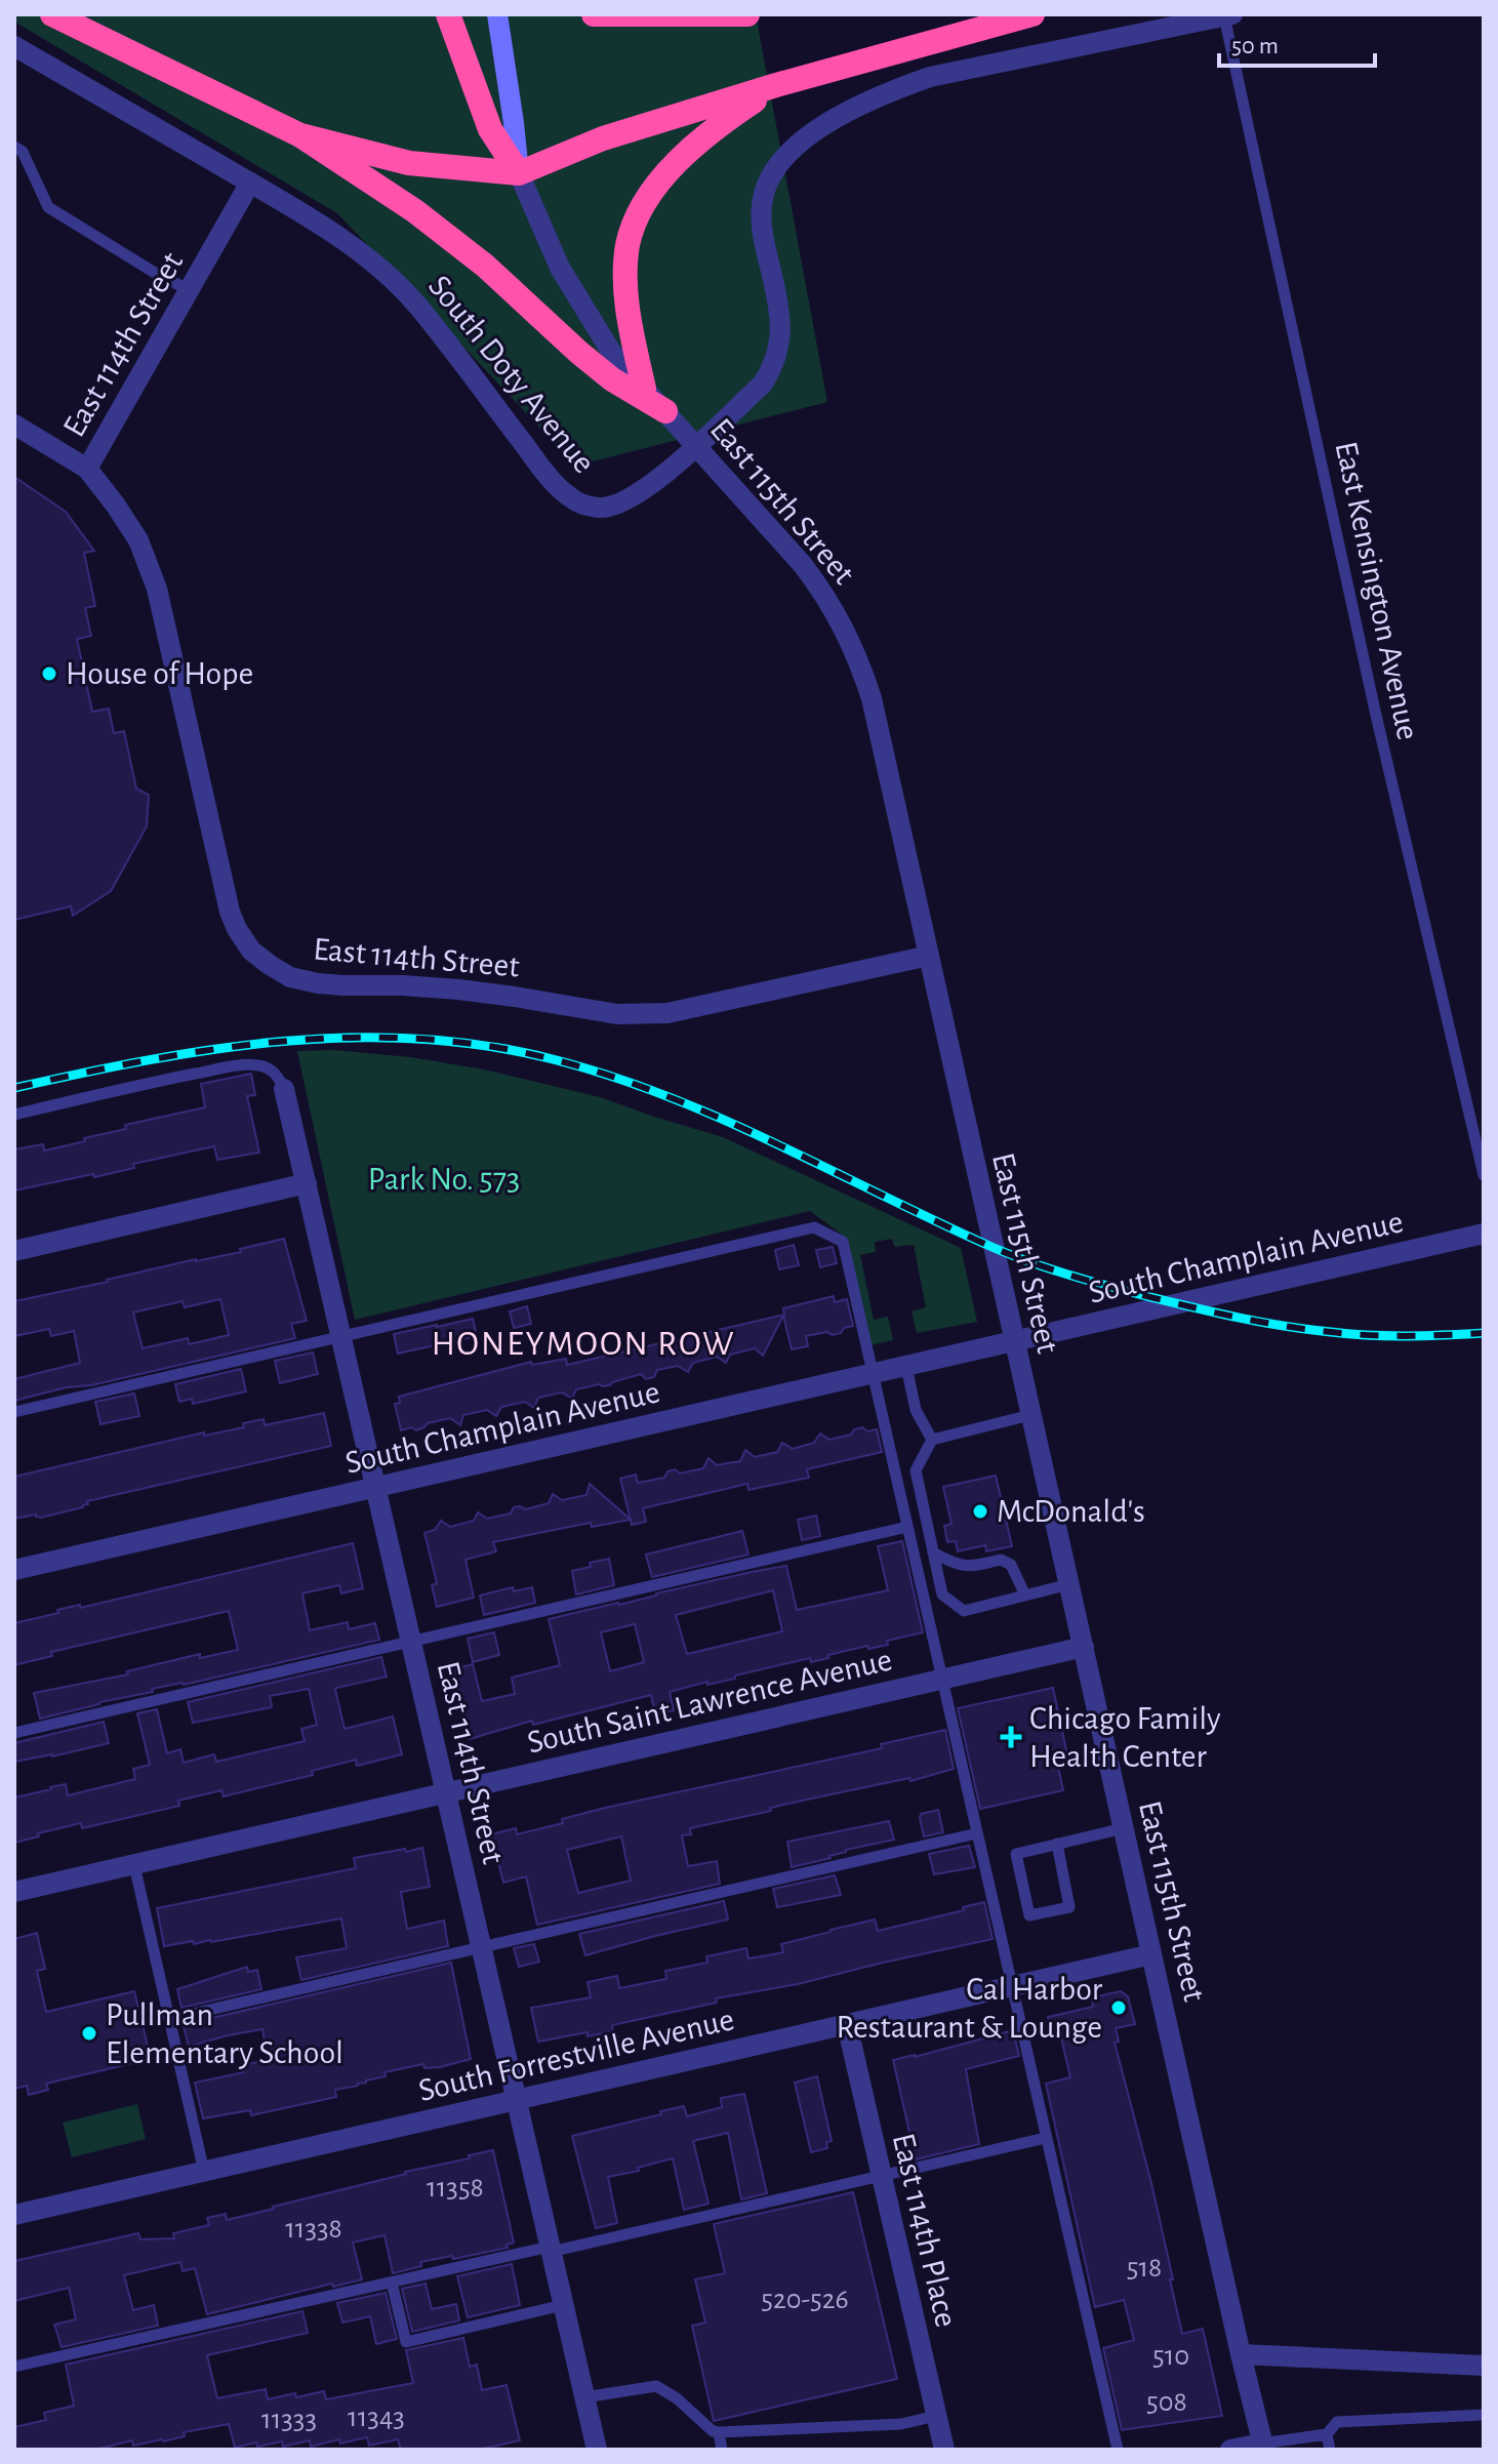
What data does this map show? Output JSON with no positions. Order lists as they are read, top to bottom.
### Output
{
  "streets": {
    "street": [
      "East 114th Street",
      "South Doty Avenue",
      "East 115th Street",
      "South Champlain Avenue",
      "South Saint Lawrence Avenue",
      "South Forrestville Avenue",
      "East 114th Place"
    ],
    "lane": ["East Kensington Avenue"]
  },
  "crossings": [
    ["East 114th Street", "South Doty Avenue"],
    ["East 114th Street", "East 115th Street"],
    ["East 114th Street", "South Champlain Avenue"],
    ["East 114th Street", "South Saint Lawrence Avenue"],
    ["East 114th Street", "South Forrestville Avenue"],
    ["South Doty Avenue", "East 115th Street"],
    ["South Doty Avenue", "East Kensington Avenue"],
    ["East 115th Street", "South Champlain Avenue"],
    ["East 115th Street", "South Saint Lawrence Avenue"],
    ["East 115th Street", "South Forrestville Avenue"],
    ["South Forrestville Avenue", "East 114th Place"]
  ],
  "districts": ["HONEYMOON ROW"],
  "parks": ["Park No. 573"],
  "places": {
    "other": [
      "House of Hope",
      "McDonald's",
      "Cal Harbor Restaurant & Lounge",
      "Pullman Elementary School"
    ],
    "health": ["Chicago Family Health Center"]
  },
  "house_numbers": [
    "11358",
    "11338",
    "518",
    "520-526",
    "510",
    "508",
    "11343",
    "11333"
  ],
  "scale_bar": "50 m"
}
